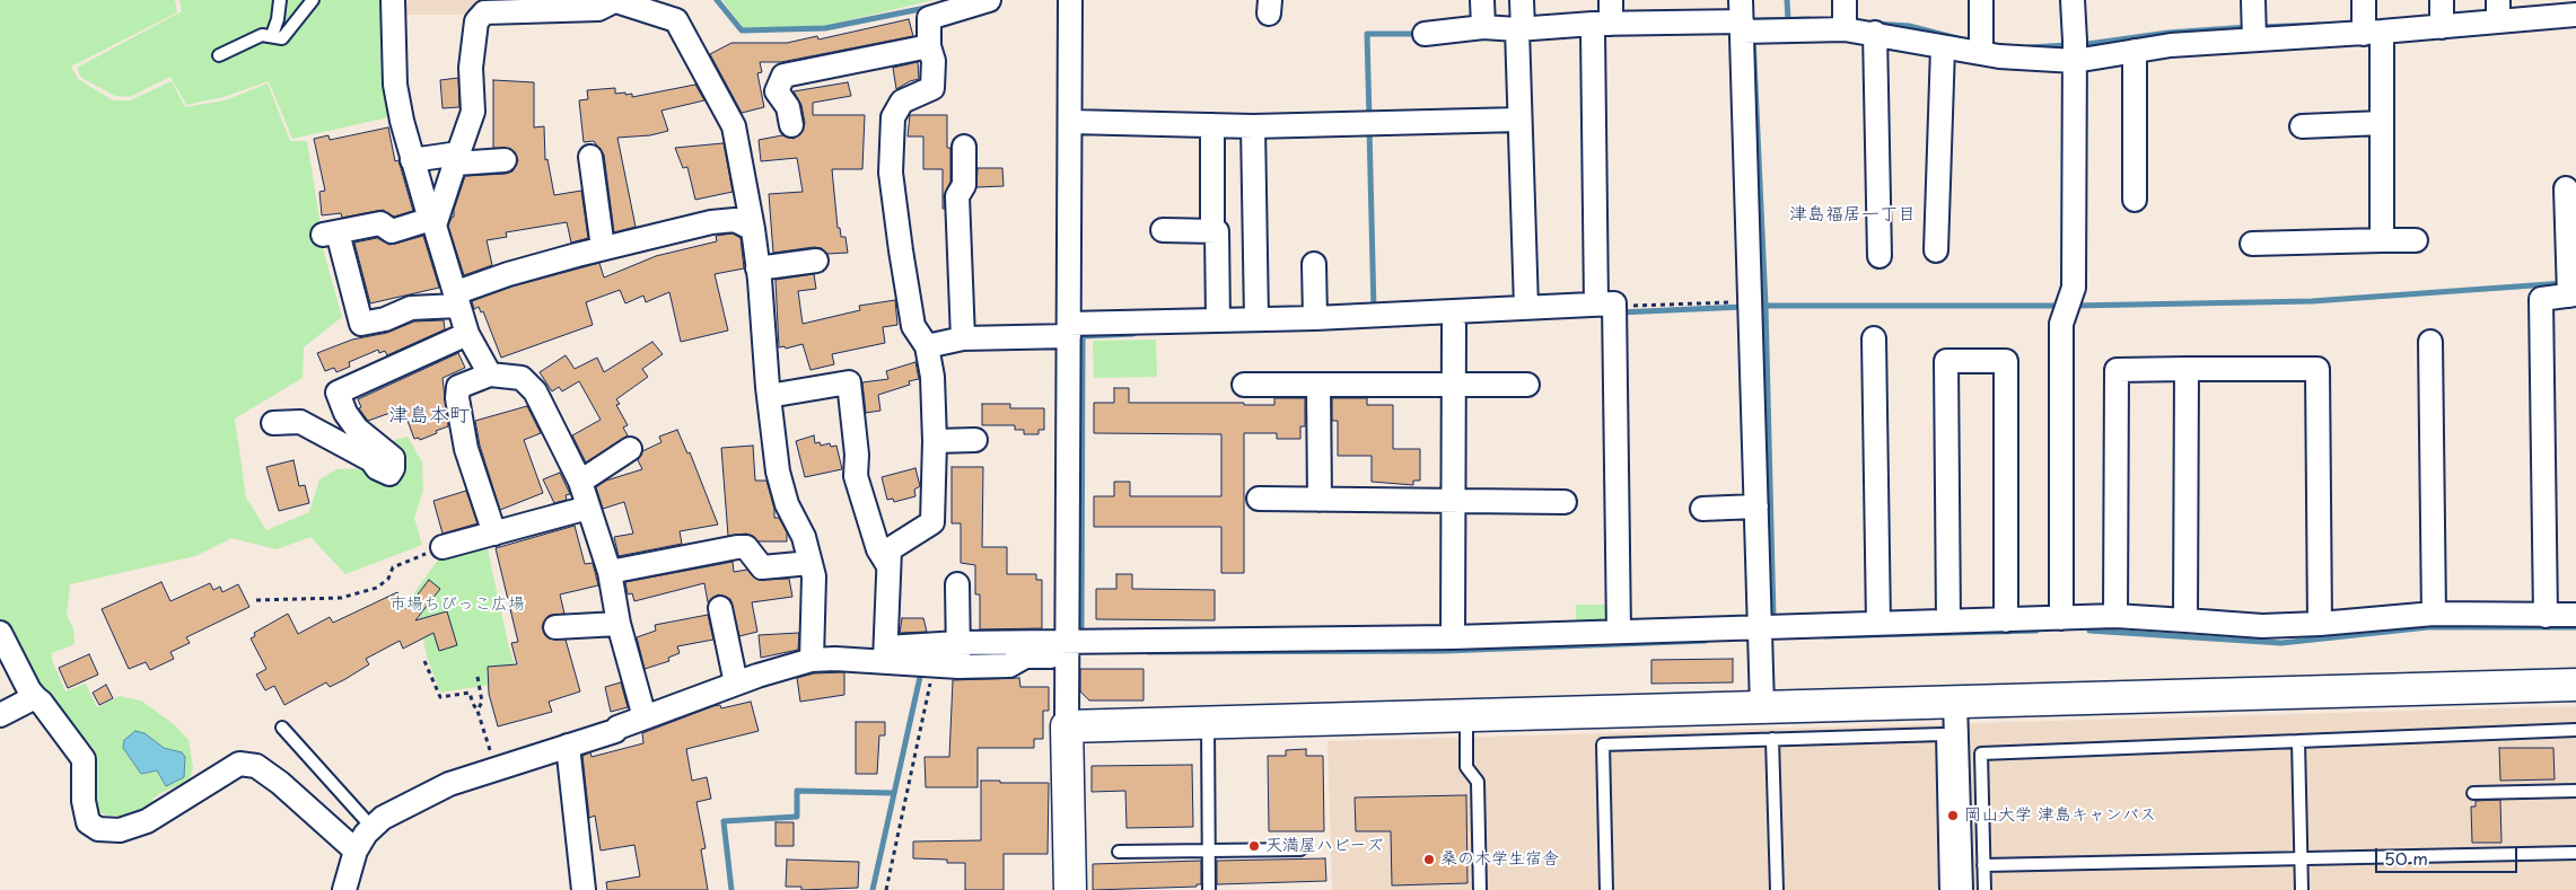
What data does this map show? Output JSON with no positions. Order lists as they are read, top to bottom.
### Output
{
  "districts": ["津島福居一丁目", "津島本町"],
  "parks": ["市場ちびっこ広場"],
  "places": ["岡山大学 津島キャンパス", "天満屋ハビーズ", "桑の木学生宿舎"],
  "scale_bar": "50 m"
}
